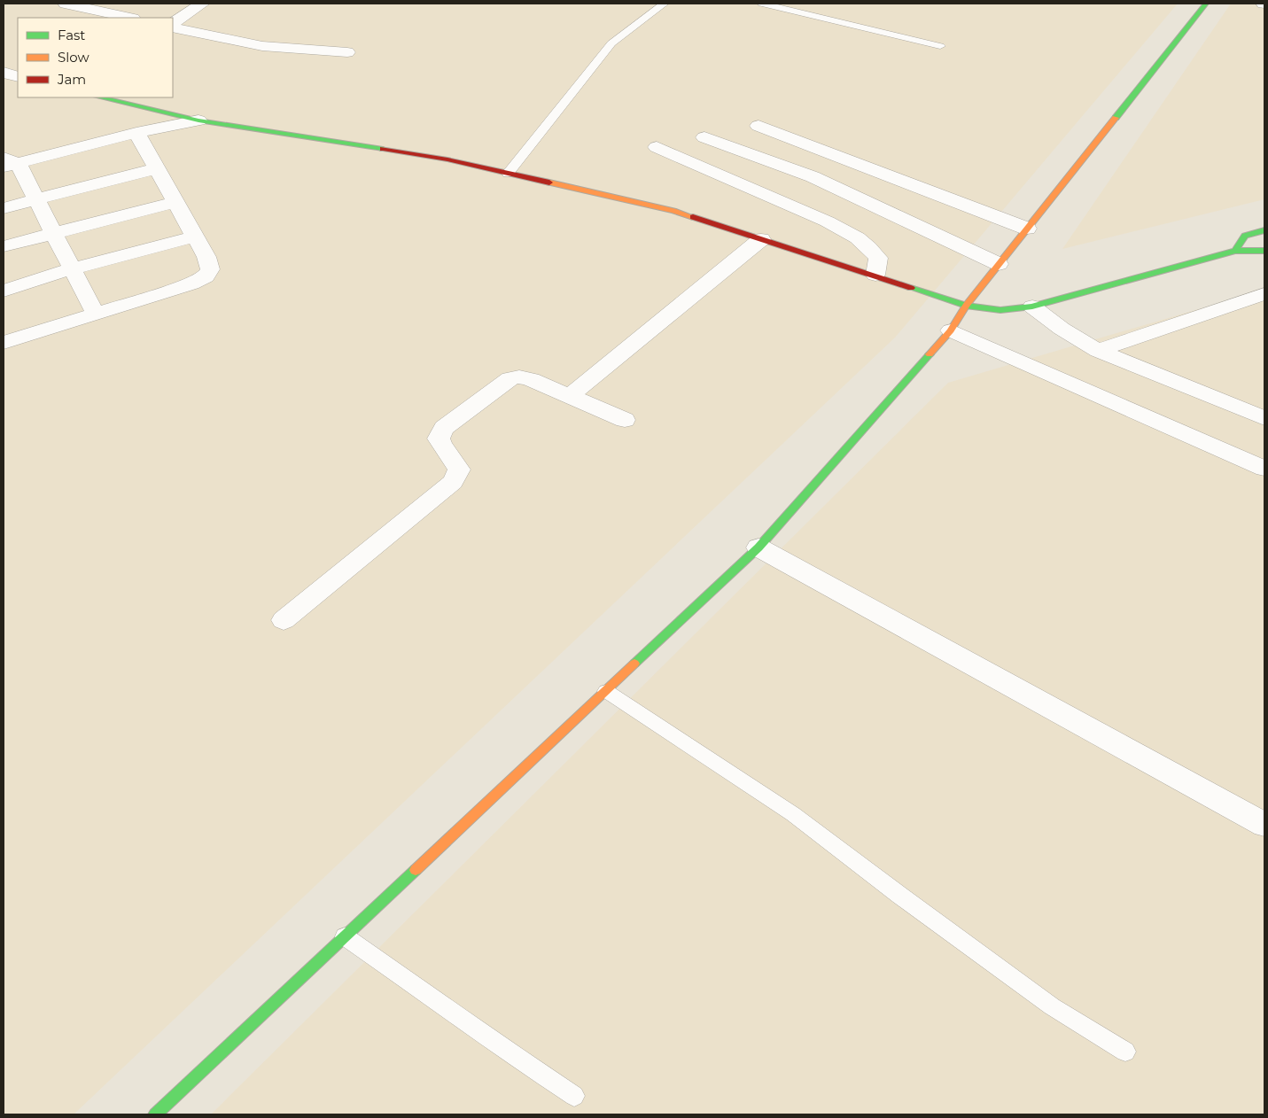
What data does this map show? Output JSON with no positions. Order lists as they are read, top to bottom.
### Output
{
  "legend": ["Fast", "Slow", "Jam"]
}
